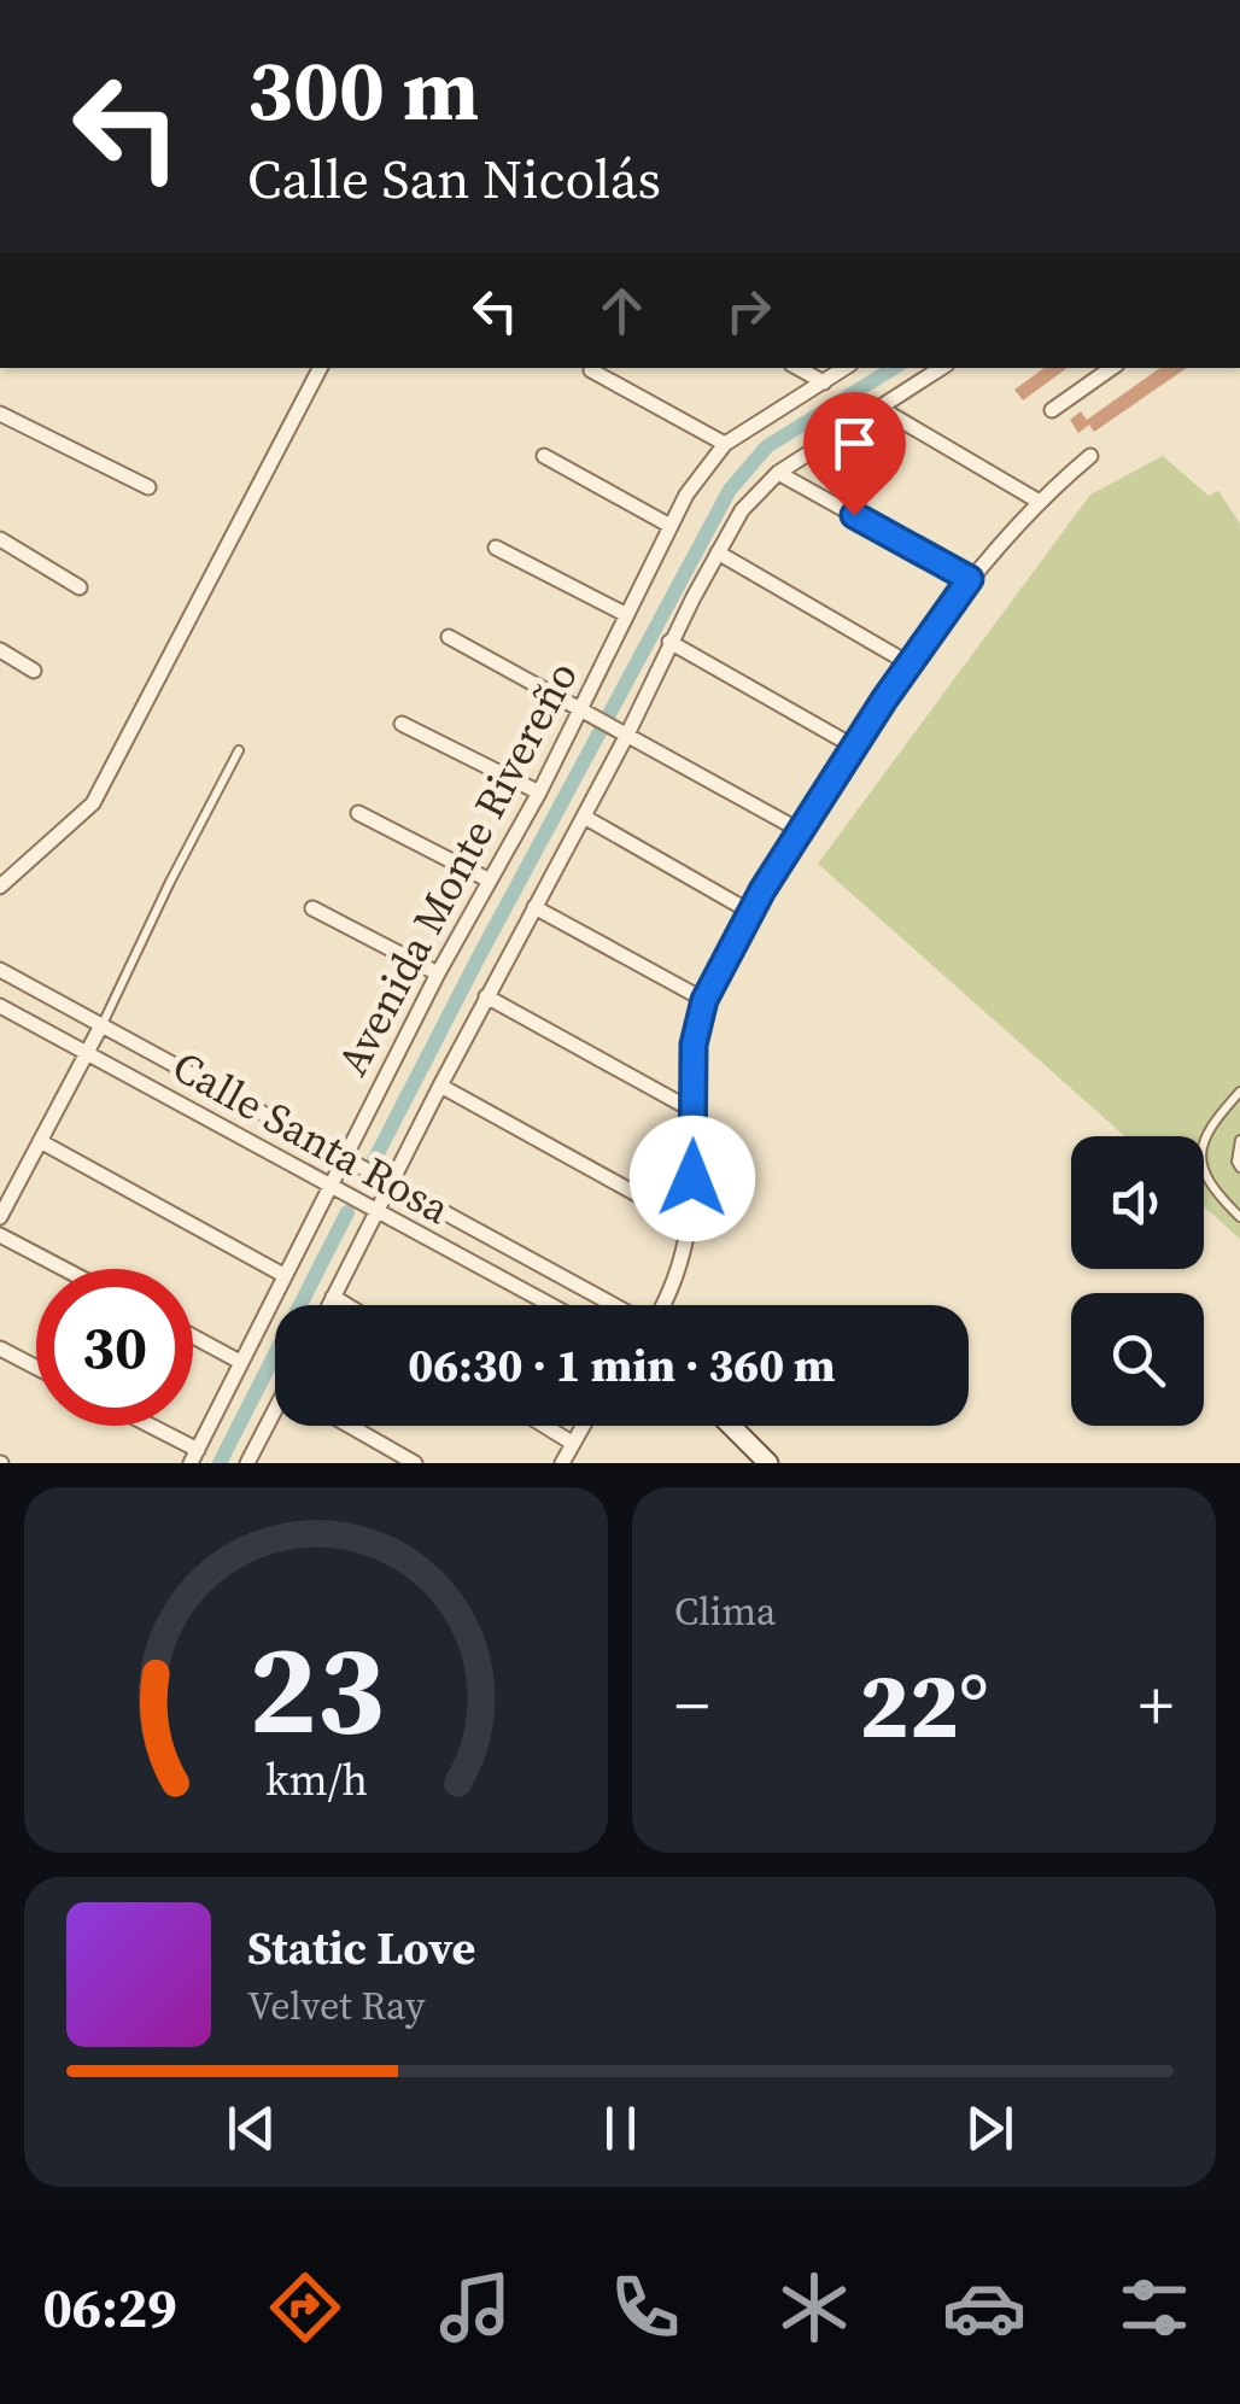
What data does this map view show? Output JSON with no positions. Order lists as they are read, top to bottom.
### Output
{
  "streets": {
    "street": ["Avenida Monte Rivereño", "Calle Santa Rosa"]
  },
  "crossings": [
    ["Avenida Monte Rivereño", "Calle Santa Rosa"]
  ],
  "page": {
    "turn": ["300 m", "Calle San Nicolás"],
    "limit": "30",
    "trip": "06:30 · 1 min · 360 m",
    "tile": "Clima",
    "heat": ["−", "22°", "+"],
    "song": ["Static Love", "Velvet Ray"],
    "tabs": "06:29",
    "gauge": ["23", "km/h"]
  }
}
